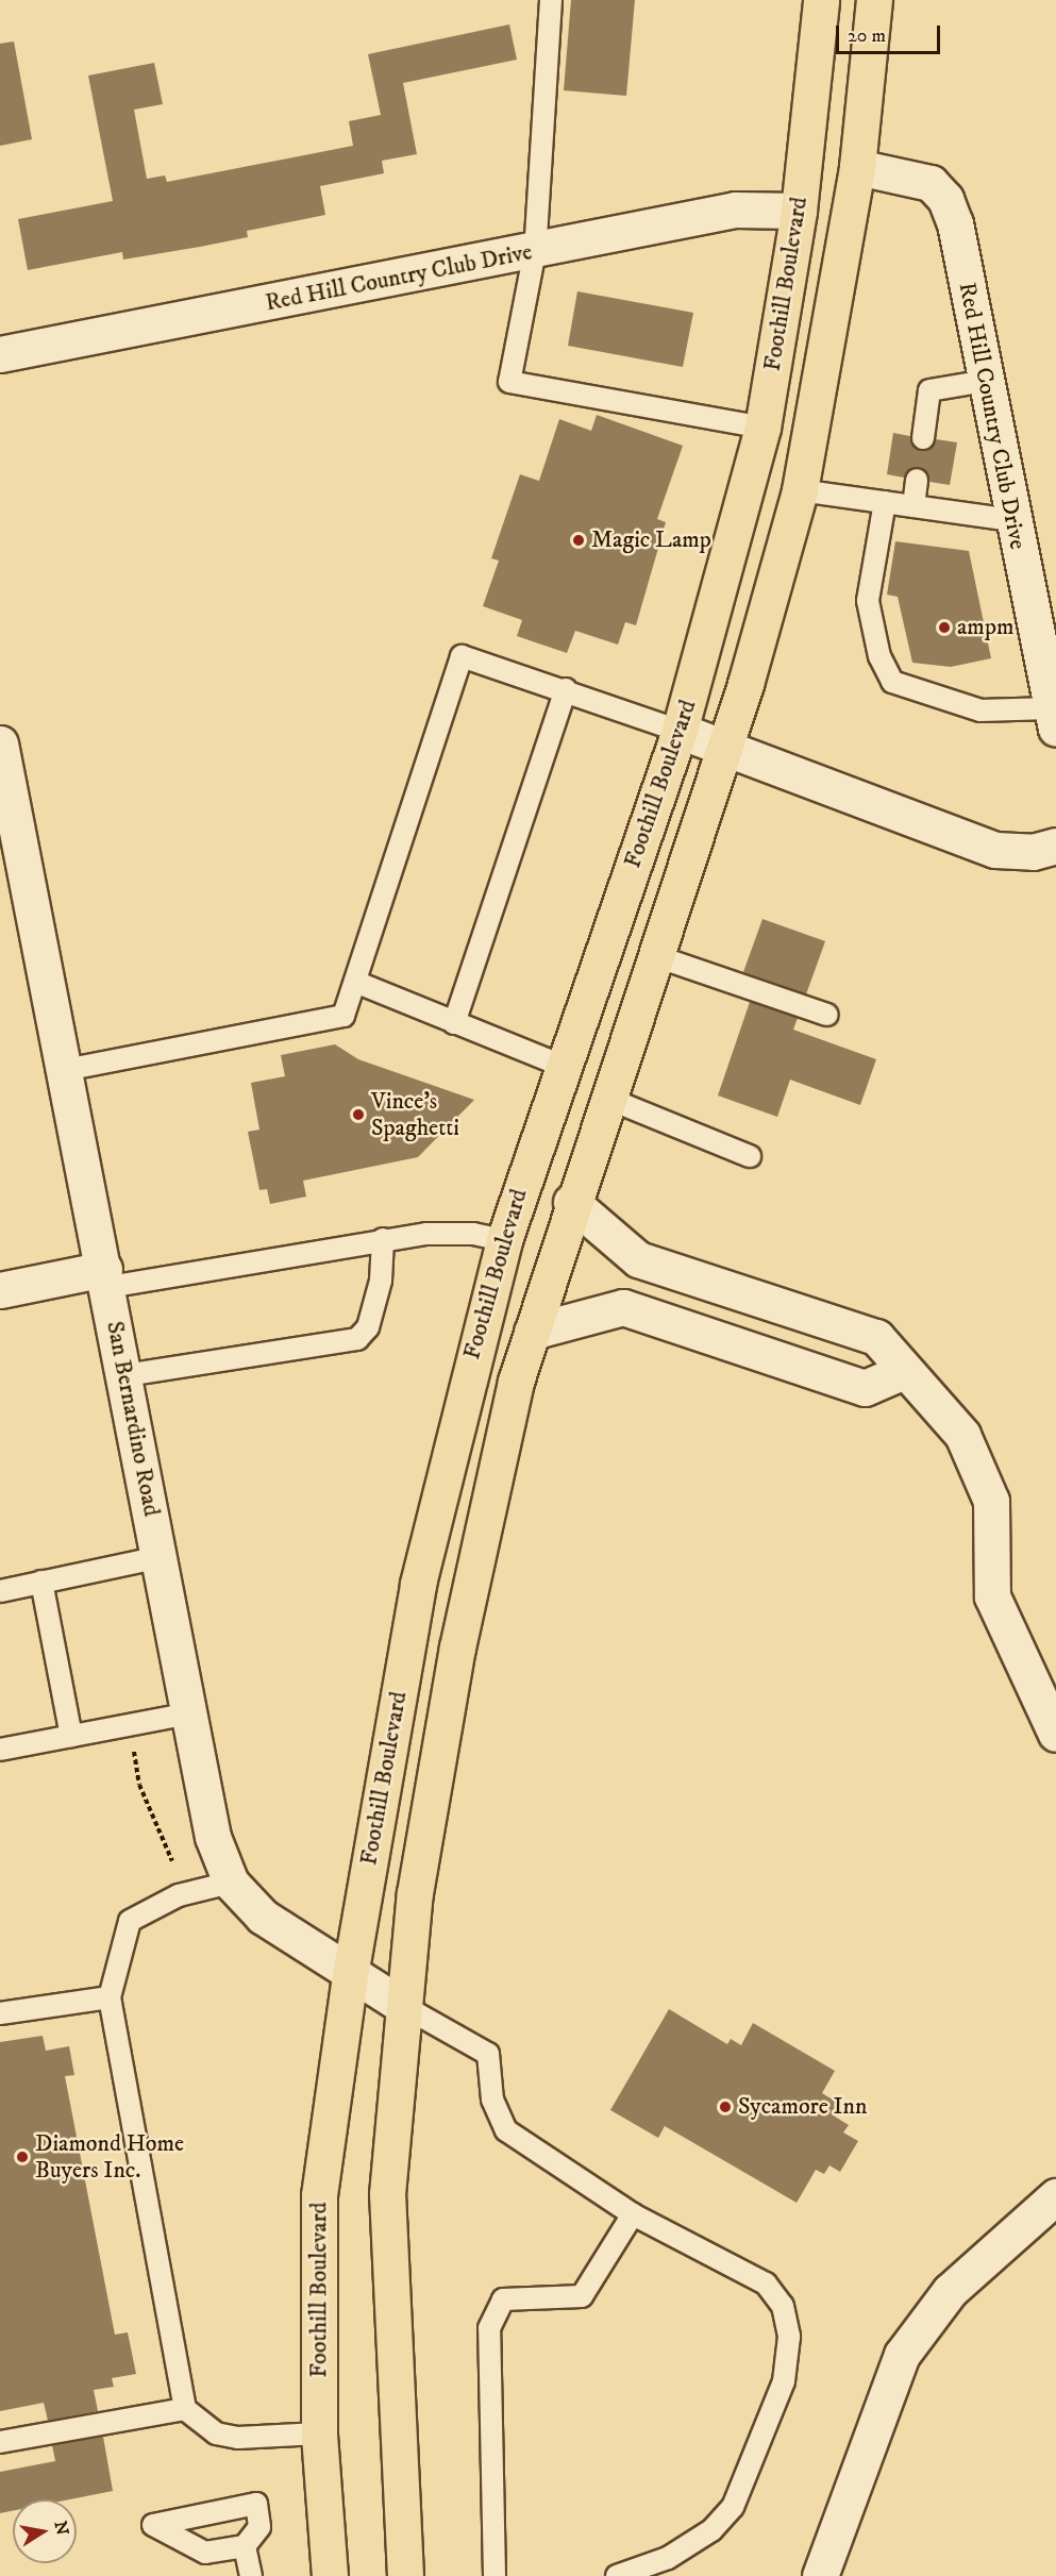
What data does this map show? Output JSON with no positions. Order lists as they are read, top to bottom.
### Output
{
  "streets": {
    "main road": ["Foothill Boulevard"],
    "street": ["Red Hill Country Club Drive", "San Bernardino Road"]
  },
  "crossings": [
    ["Red Hill Country Club Drive", "Foothill Boulevard"],
    ["Foothill Boulevard", "San Bernardino Road"]
  ],
  "places": [
    "Magic Lamp",
    "ampm",
    "Vince's Spaghetti",
    "Sycamore Inn",
    "Diamond Home Buyers Inc."
  ],
  "scale_bar": "20 m",
  "north": "right"
}
